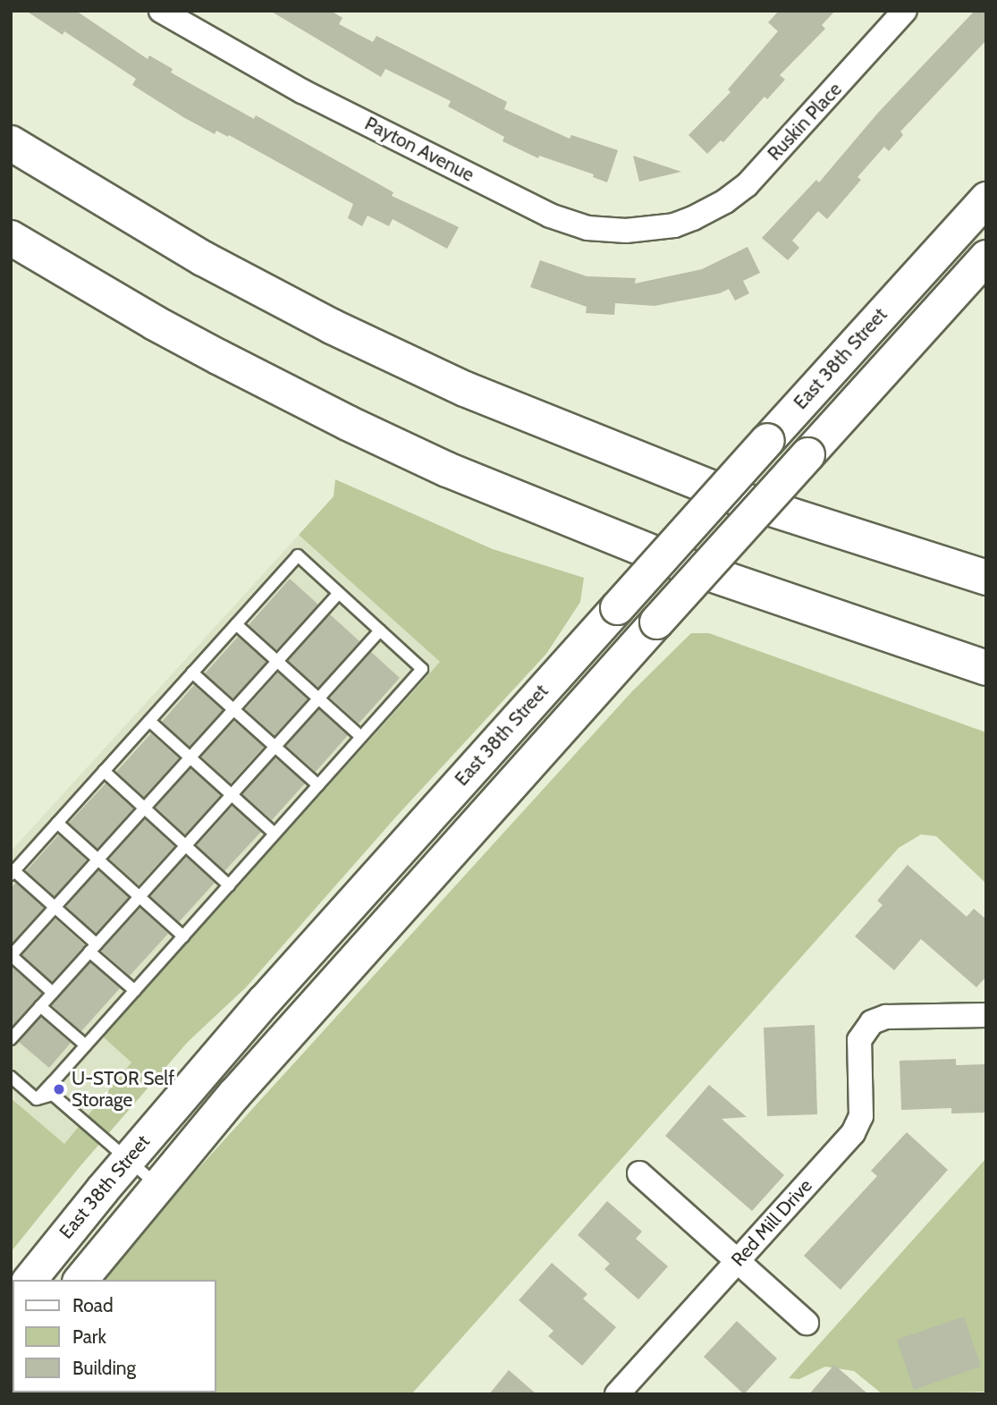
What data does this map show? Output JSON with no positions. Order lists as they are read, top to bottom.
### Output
{
  "streets": {
    "main road": ["East 38th Street"],
    "street": ["Ruskin Place", "Payton Avenue", "Red Mill Drive"]
  },
  "crossings": [
    ["Ruskin Place", "Payton Avenue"]
  ],
  "places": ["U-STOR Self Storage"],
  "legend": ["Road", "Park", "Building"]
}
